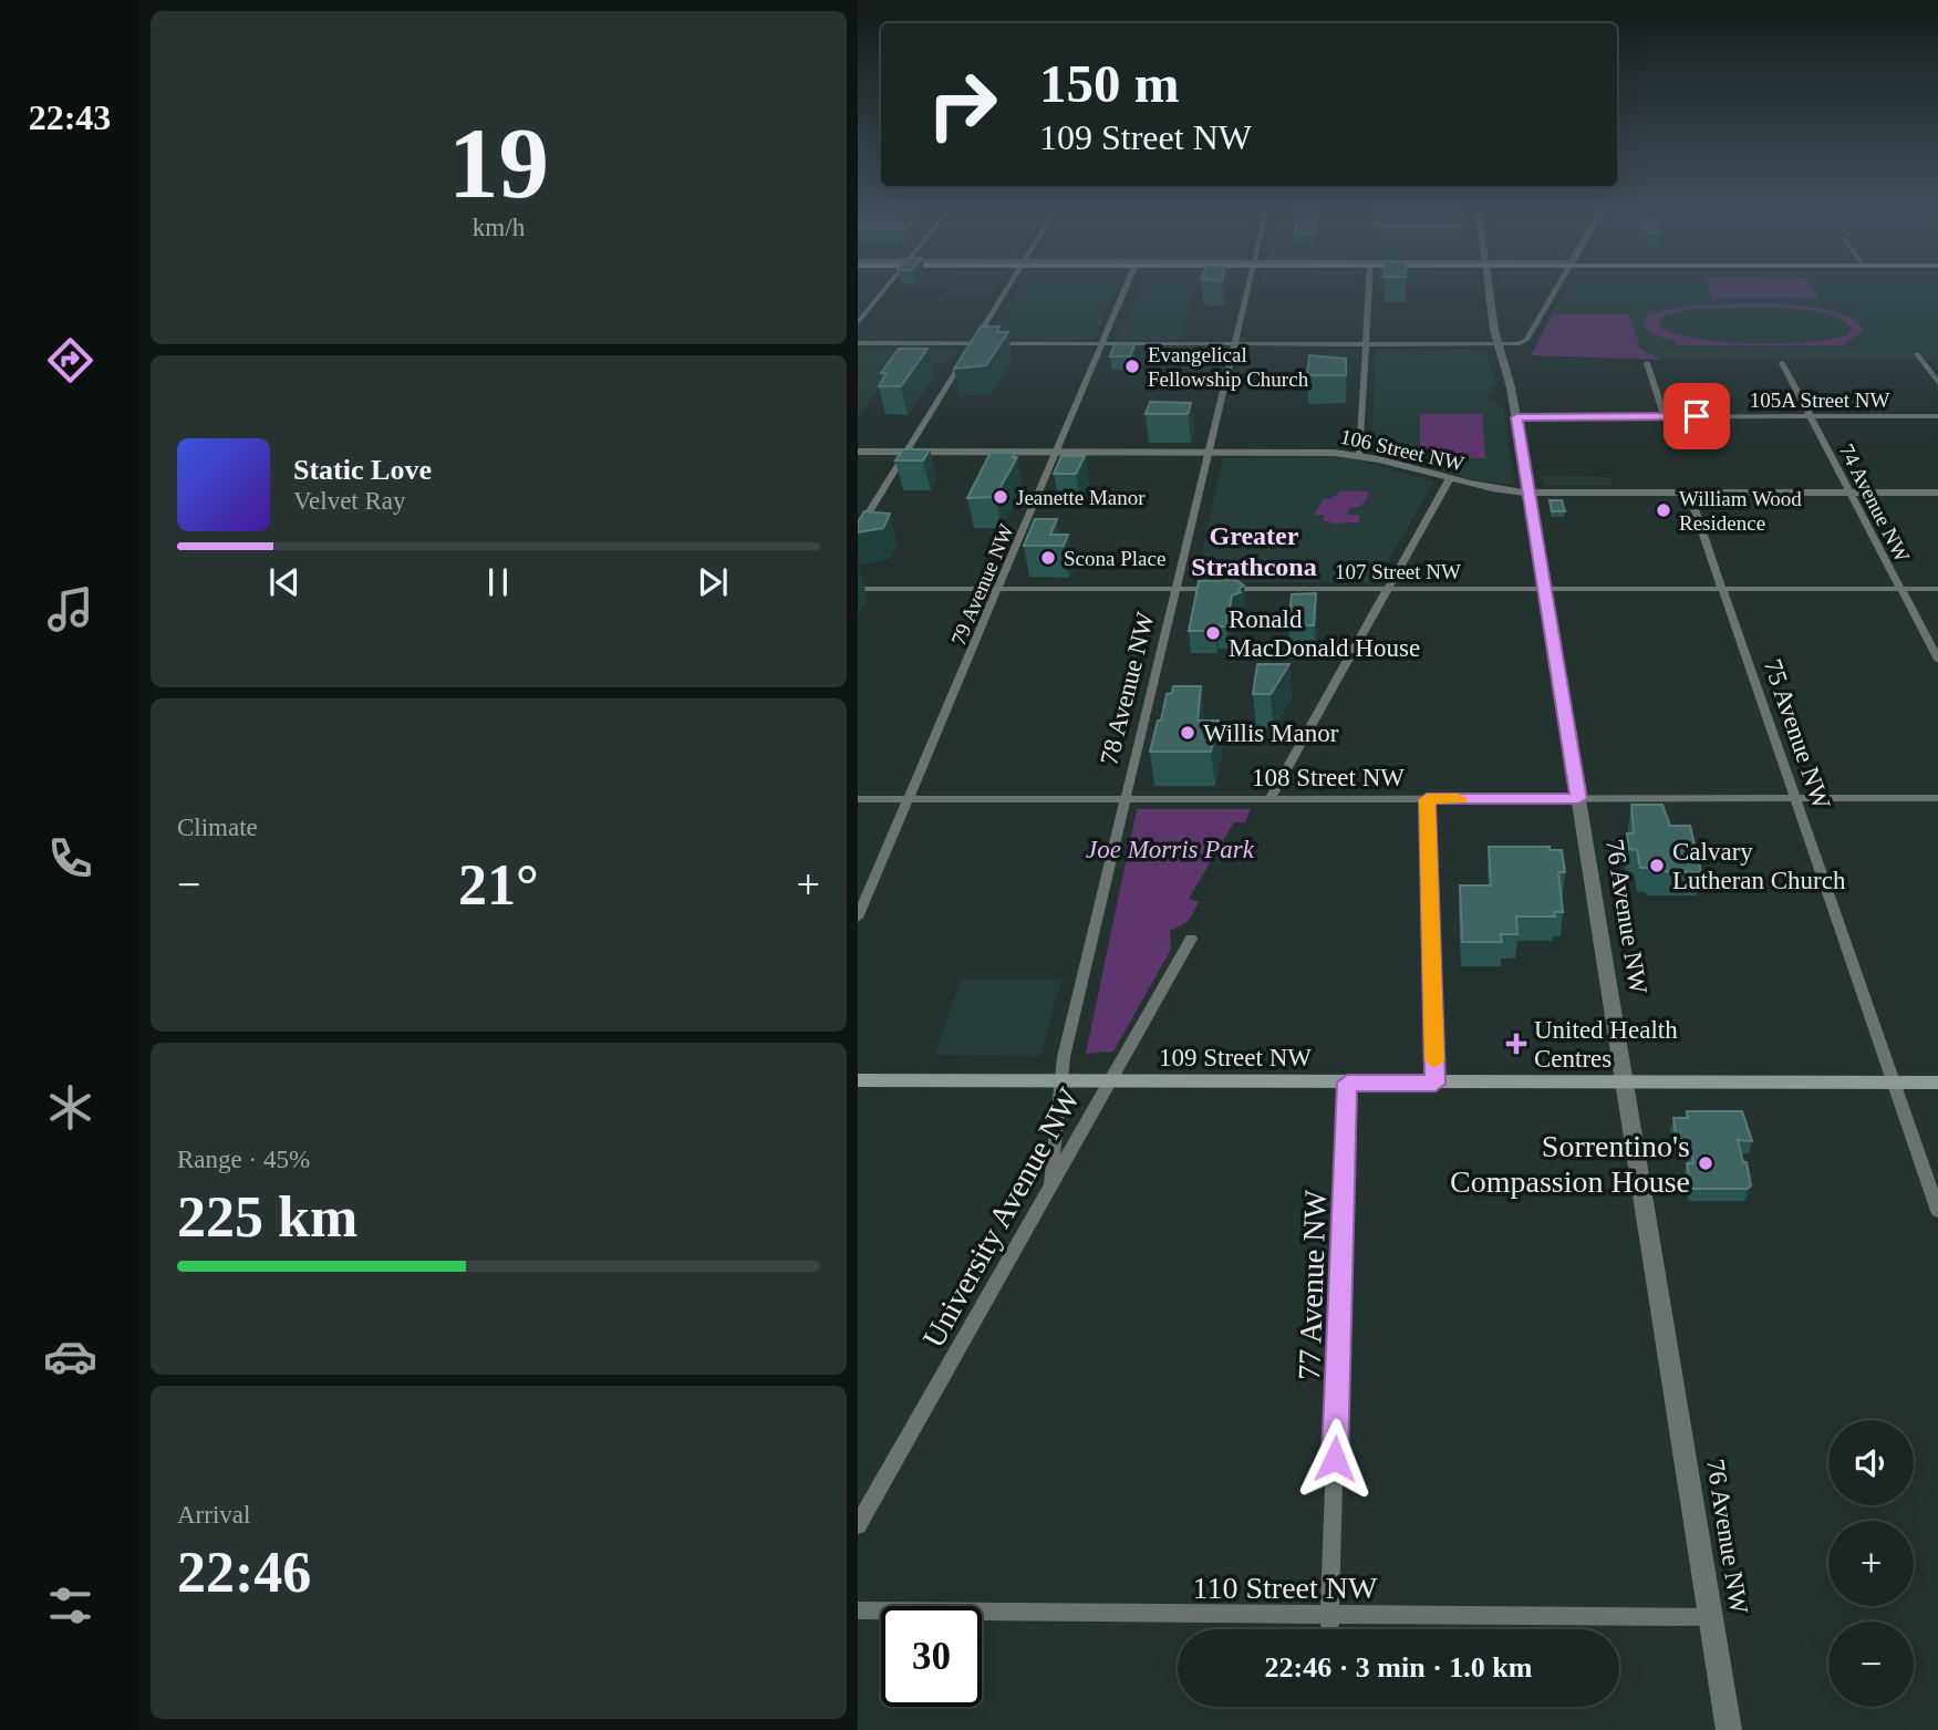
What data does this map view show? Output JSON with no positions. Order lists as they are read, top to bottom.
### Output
{
  "streets": {
    "main road": ["109 Street NW"],
    "street": [
      "105A Street NW",
      "106 Street NW",
      "74 Avenue NW",
      "107 Street NW",
      "79 Avenue NW",
      "78 Avenue NW",
      "75 Avenue NW",
      "108 Street NW",
      "76 Avenue NW",
      "University Avenue NW",
      "77 Avenue NW",
      "110 Street NW"
    ]
  },
  "crossings": [
    ["105A Street NW", "74 Avenue NW"],
    ["105A Street NW", "76 Avenue NW"],
    ["106 Street NW", "74 Avenue NW"],
    ["106 Street NW", "79 Avenue NW"],
    ["106 Street NW", "78 Avenue NW"],
    ["106 Street NW", "75 Avenue NW"],
    ["106 Street NW", "76 Avenue NW"],
    ["74 Avenue NW", "107 Street NW"],
    ["107 Street NW", "79 Avenue NW"],
    ["107 Street NW", "78 Avenue NW"],
    ["107 Street NW", "75 Avenue NW"],
    ["107 Street NW", "76 Avenue NW"],
    ["79 Avenue NW", "108 Street NW"],
    ["78 Avenue NW", "108 Street NW"],
    ["78 Avenue NW", "109 Street NW"],
    ["78 Avenue NW", "University Avenue NW"],
    ["75 Avenue NW", "108 Street NW"],
    ["75 Avenue NW", "109 Street NW"],
    ["108 Street NW", "76 Avenue NW"],
    ["76 Avenue NW", "109 Street NW"],
    ["76 Avenue NW", "110 Street NW"],
    ["109 Street NW", "University Avenue NW"],
    ["109 Street NW", "77 Avenue NW"],
    ["77 Avenue NW", "110 Street NW"]
  ],
  "districts": ["Greater Strathcona"],
  "parks": ["Joe Morris Park"],
  "places": {
    "other": [
      "Evangelical Fellowship Church",
      "Jeanette Manor",
      "William Wood Residence",
      "Scona Place",
      "Ronald MacDonald House",
      "Willis Manor",
      "Calvary Lutheran Church",
      "Sorrentino's Compassion House"
    ],
    "health": ["United Health Centres"]
  },
  "page": {
    "tabs": "22:43",
    "tile": [
      ["19", "km/h"],
      "Climate",
      ["Range · 45%", "225 km"],
      ["Arrival", "22:46"]
    ],
    "turn": ["150 m", "109 Street NW"],
    "song": ["Static Love", "Velvet Ray"],
    "heat": ["−", "21°", "+"],
    "map_buttons": ["+", "−"],
    "limit": "30",
    "trip": "22:46 · 3 min · 1.0 km"
  }
}
